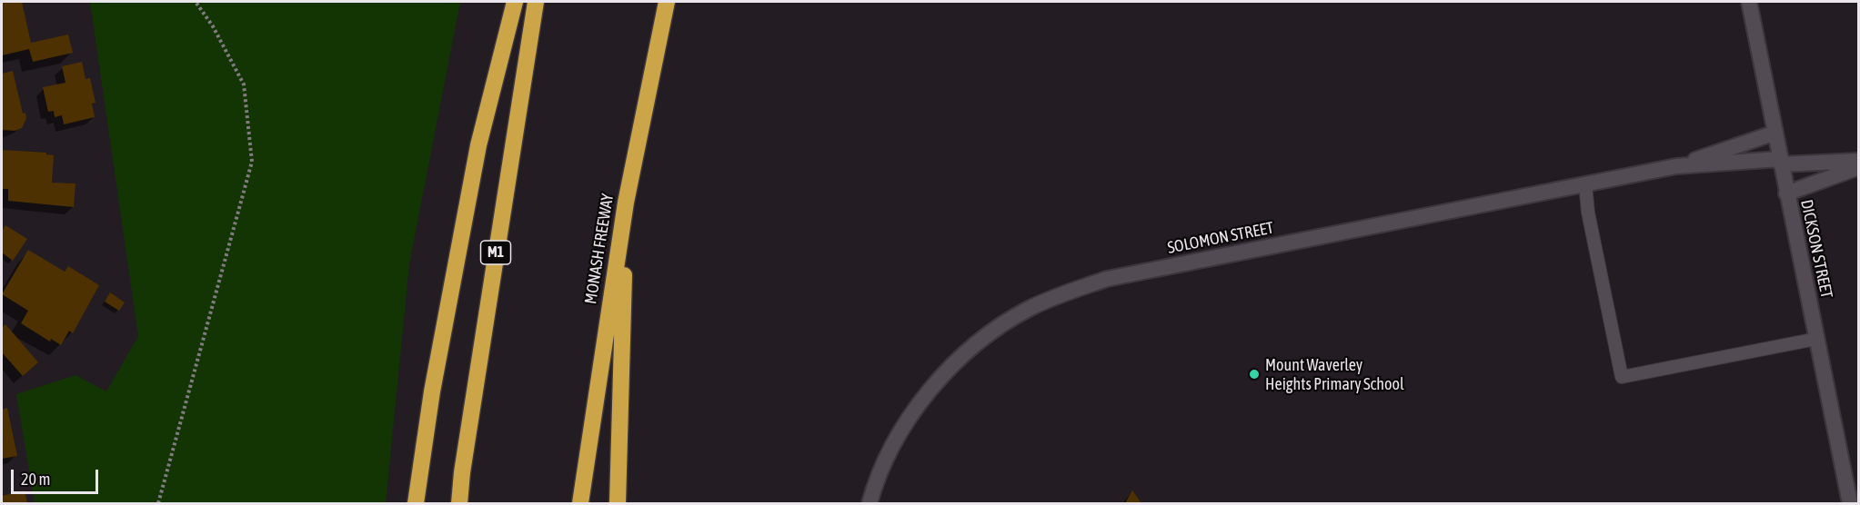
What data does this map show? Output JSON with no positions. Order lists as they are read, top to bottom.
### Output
{
  "streets": {
    "highway": ["MONASH FREEWAY", "M1"],
    "street": ["SOLOMON STREET", "DICKSON STREET"]
  },
  "crossings": [
    ["SOLOMON STREET", "DICKSON STREET"]
  ],
  "places": ["Mount Waverley Heights Primary School"],
  "scale_bar": "20 m"
}
